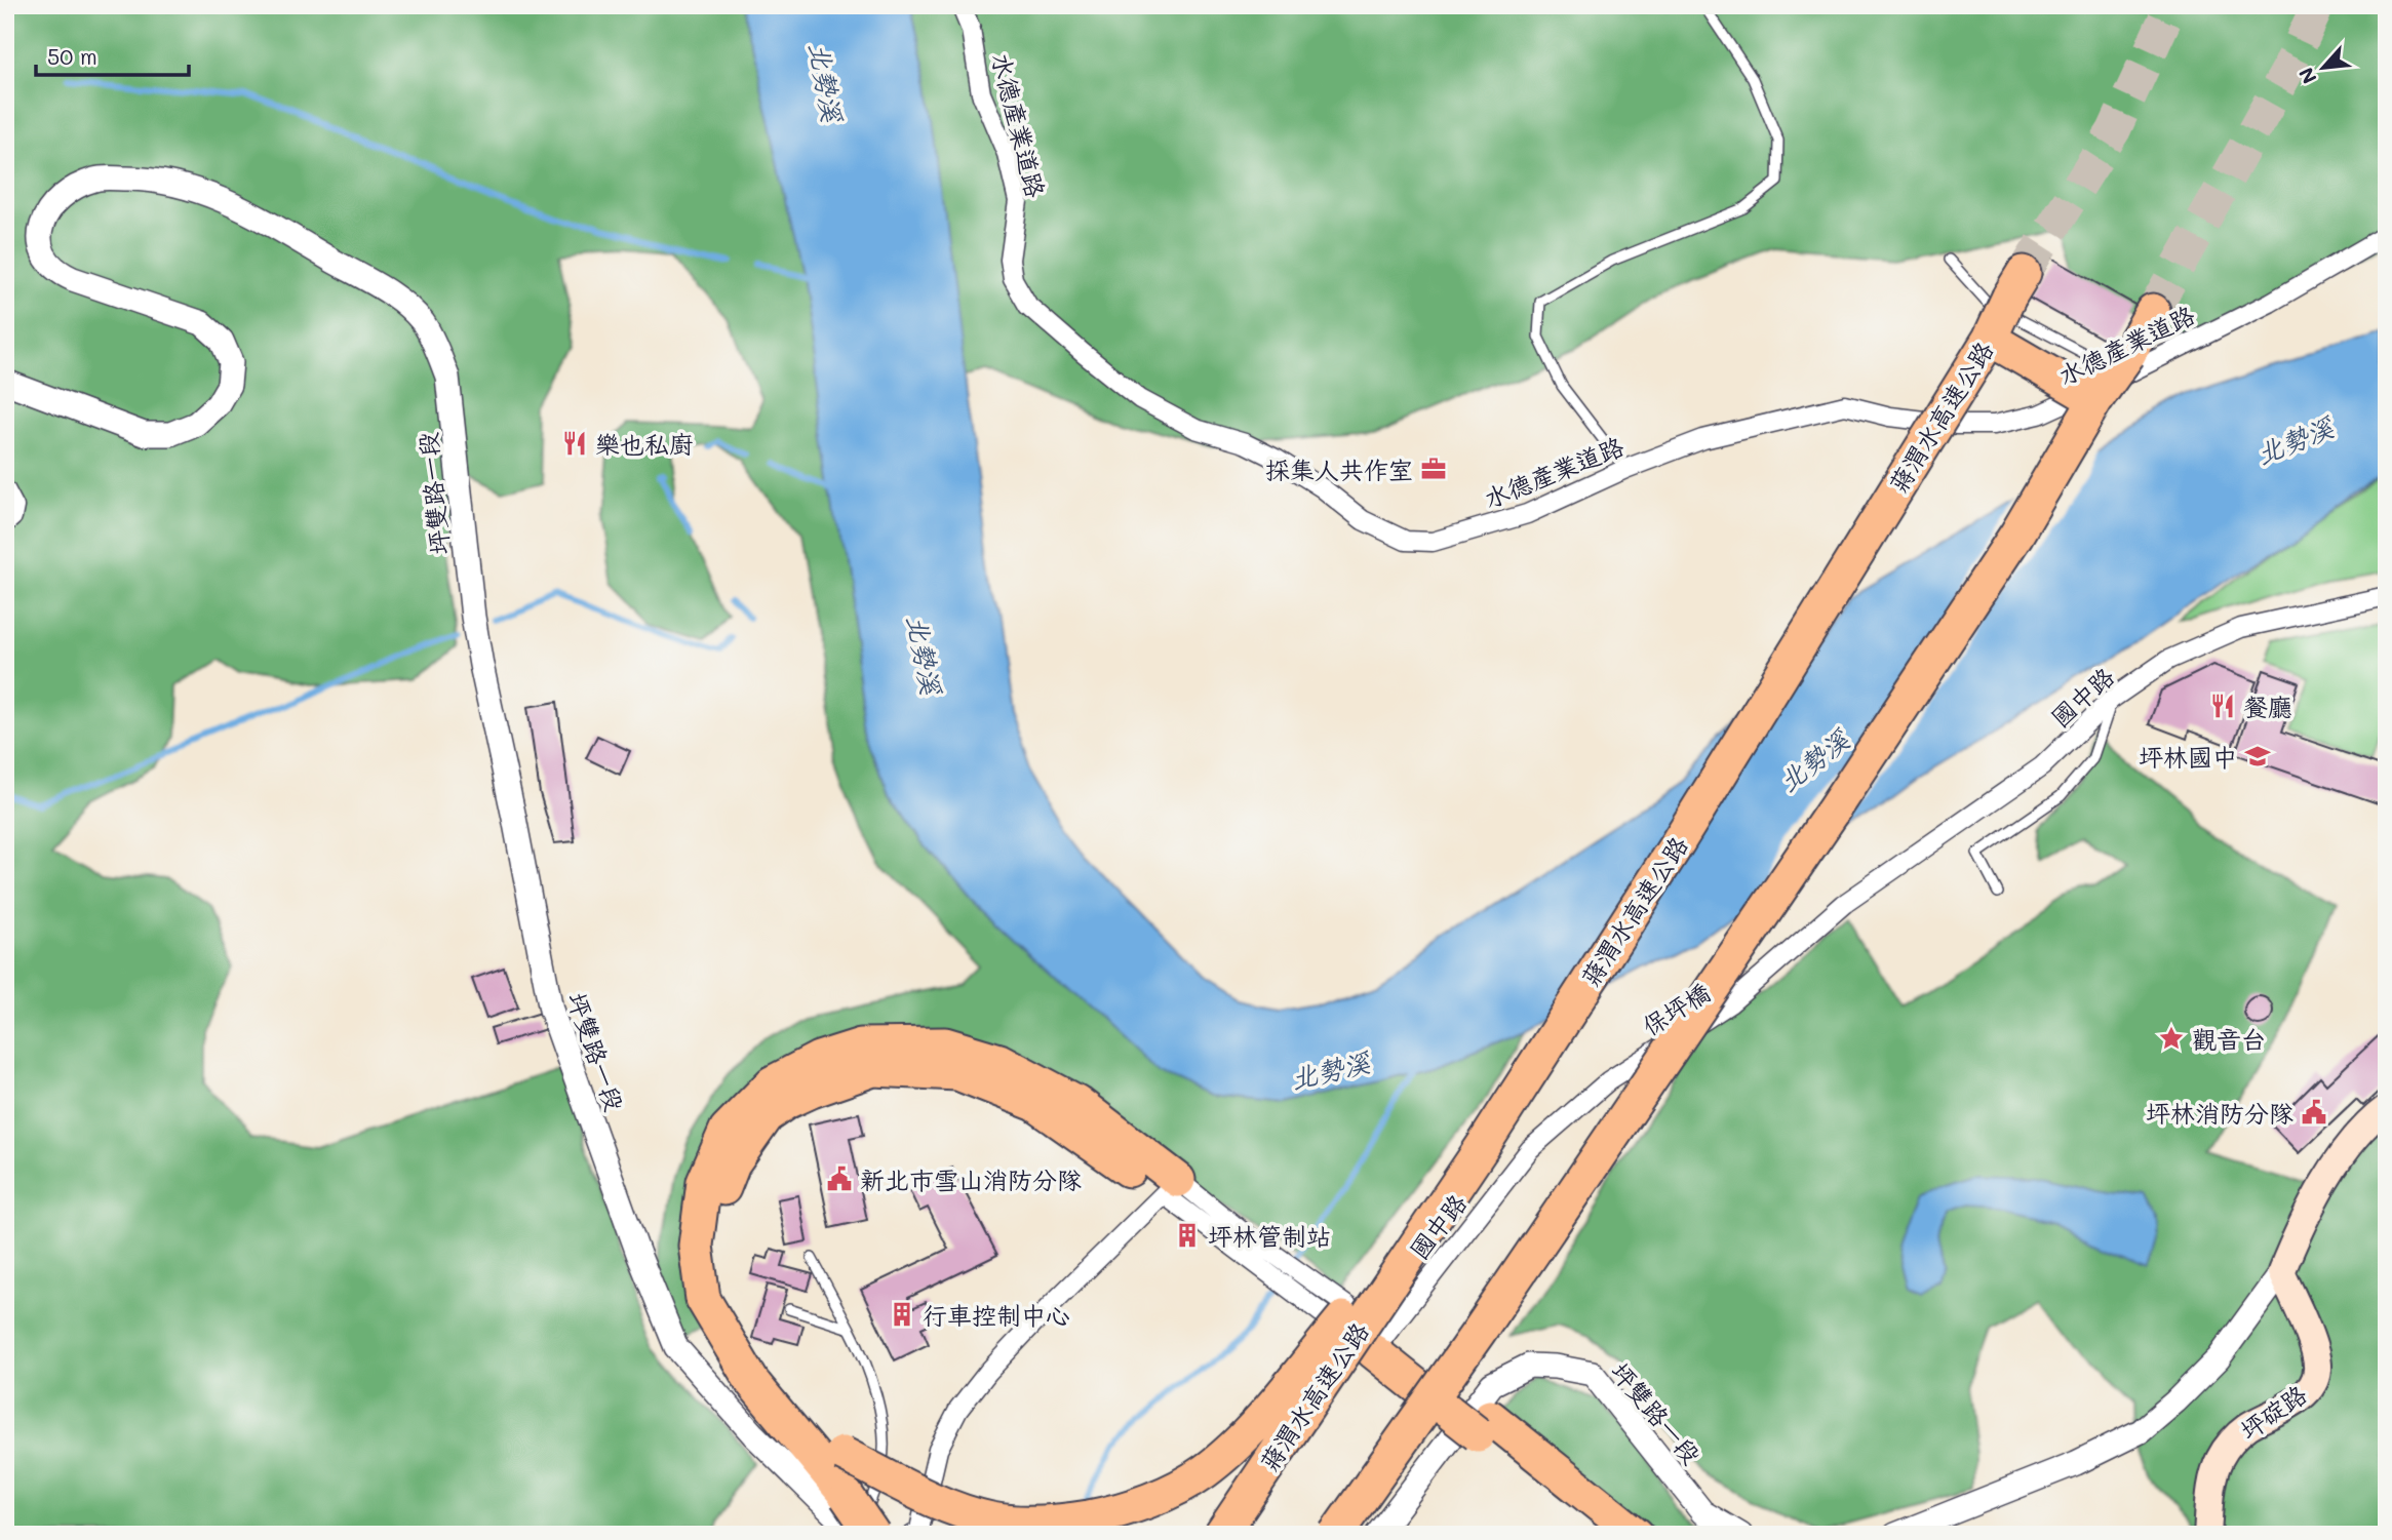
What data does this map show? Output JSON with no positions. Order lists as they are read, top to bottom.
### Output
{
  "streets": {
    "highway": ["蔣渭水高速公路"],
    "main road": ["坪碇路"],
    "street": [
      "水德產業道路",
      "坪雙路一段",
      "國中路",
      "保坪橋"
    ]
  },
  "crossings": [
    ["國中路", "保坪橋"]
  ],
  "water": ["北勢溪"],
  "places": {
    "restaurant": ["樂也私廚", "餐廳"],
    "office": ["採集人共作室"],
    "school or university": ["坪林國中"],
    "place": ["觀音台"],
    "public building": ["坪林消防分隊", "新北市雪山消防分隊"],
    "building": ["坪林管制站", "行車控制中心"]
  },
  "scale_bar": "50 m",
  "north": "bottom left"
}
